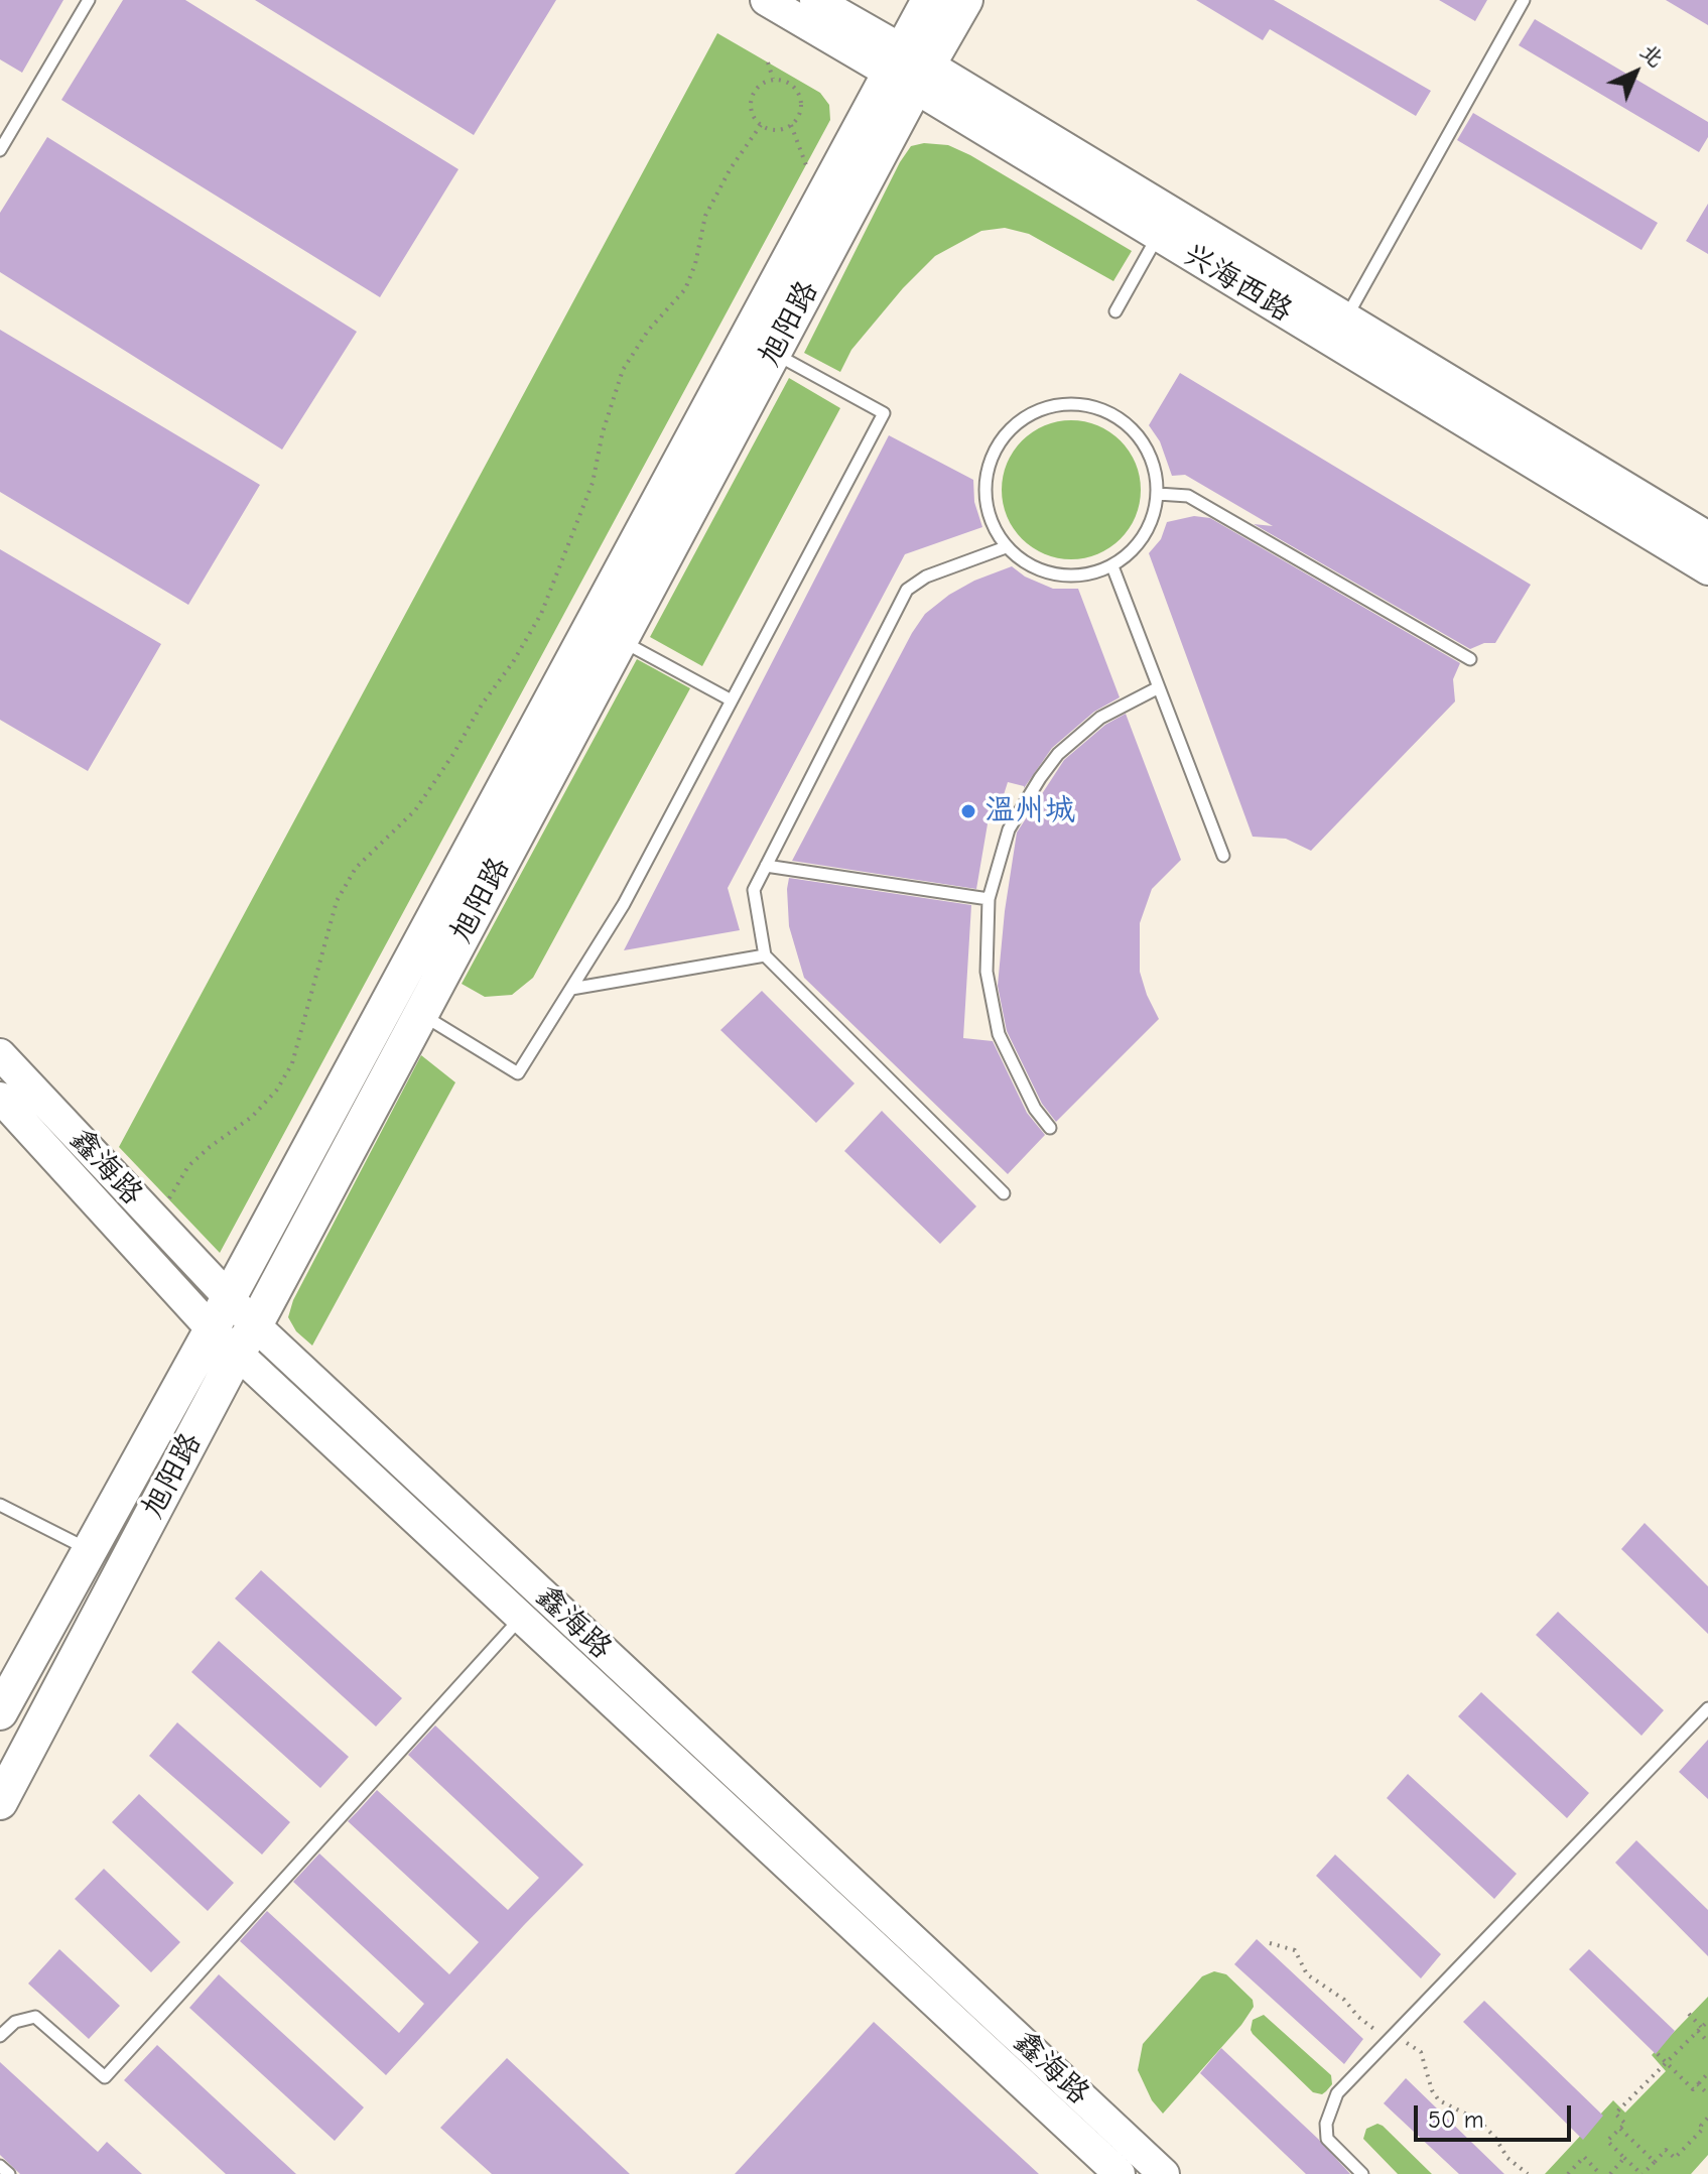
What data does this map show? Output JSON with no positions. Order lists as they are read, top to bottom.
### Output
{
  "streets": {
    "main road": ["旭阳路"],
    "street": ["兴海西路", "鑫海路"]
  },
  "crossings": [
    ["兴海西路", "旭阳路"],
    ["旭阳路", "鑫海路"]
  ],
  "places": ["温州城"],
  "scale_bar": "50 m",
  "north": "top right"
}
